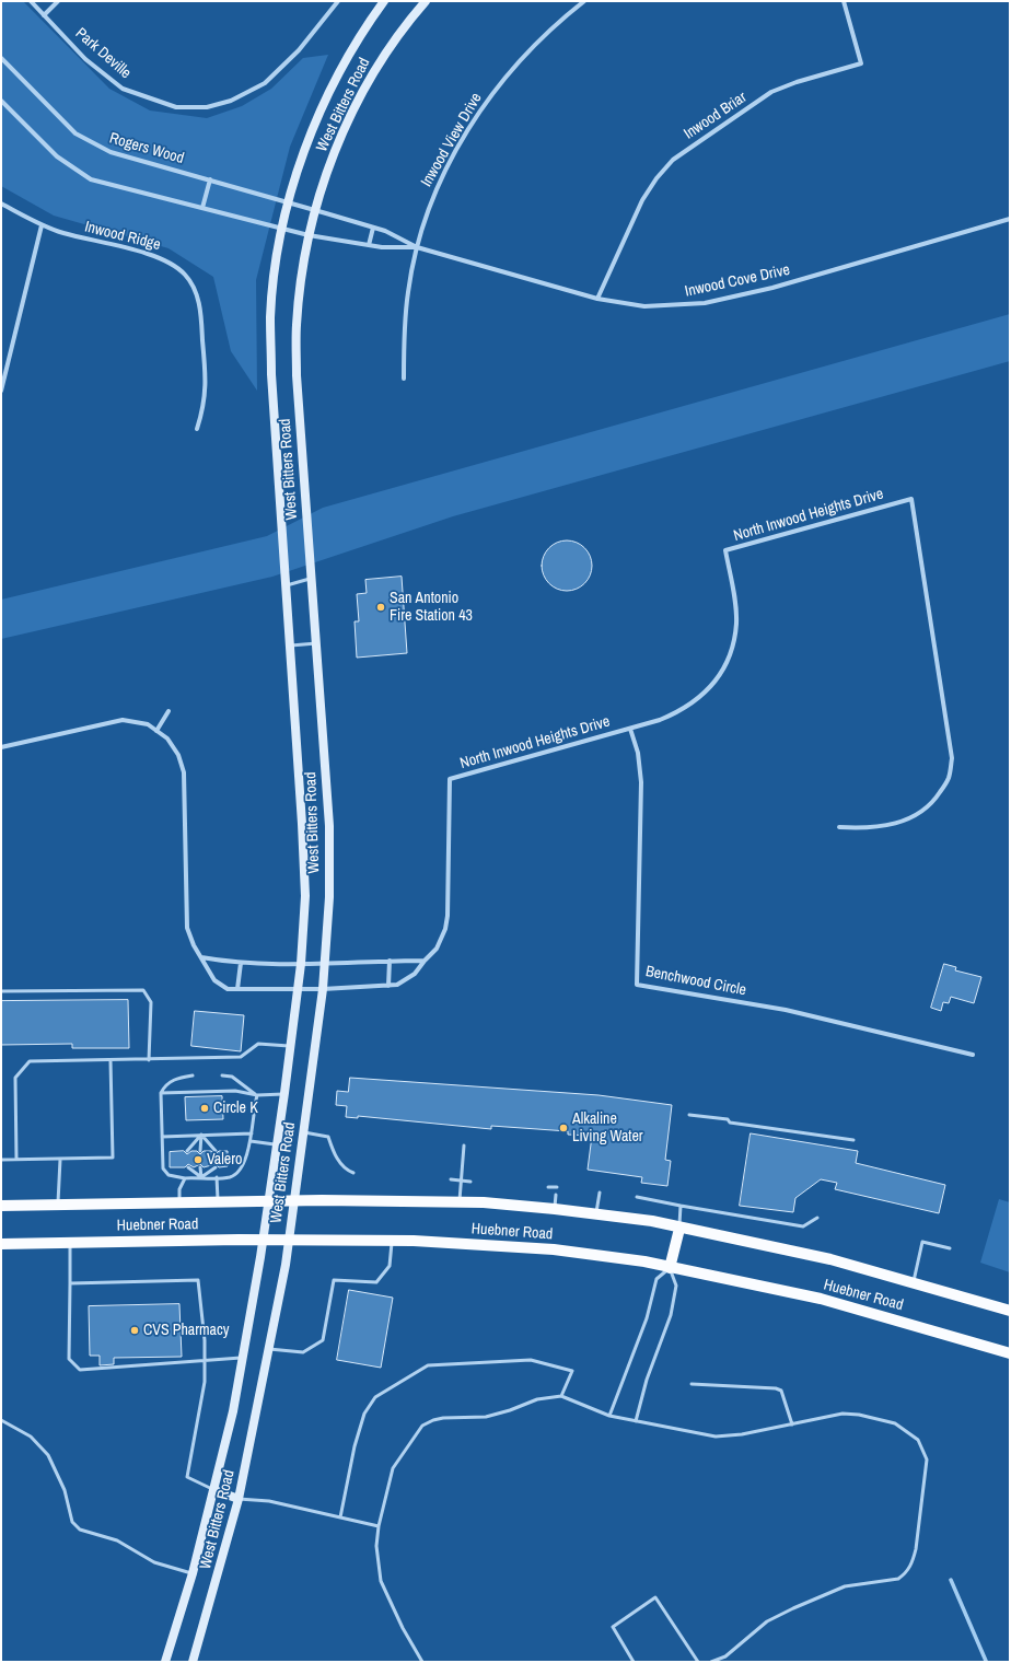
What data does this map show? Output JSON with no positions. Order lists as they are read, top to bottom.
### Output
{
  "streets": {
    "main road": ["West Bitters Road", "Huebner Road"],
    "street": [
      "Park Deville",
      "Inwood Briar",
      "Inwood View Drive",
      "Rogers Wood",
      "Inwood Ridge",
      "Inwood Cove Drive",
      "North Inwood Heights Drive",
      "Benchwood Circle"
    ]
  },
  "crossings": [
    ["West Bitters Road", "Rogers Wood"],
    ["West Bitters Road", "Inwood Cove Drive"],
    ["West Bitters Road", "North Inwood Heights Drive"],
    ["West Bitters Road", "Huebner Road"],
    ["Inwood Briar", "Inwood Cove Drive"],
    ["Inwood View Drive", "Inwood Cove Drive"],
    ["Rogers Wood", "Inwood Cove Drive"],
    ["North Inwood Heights Drive", "Benchwood Circle"]
  ],
  "places": [
    "San Antonio Fire Station 43",
    "Circle K",
    "Alkaline Living Water",
    "Valero",
    "CVS Pharmacy"
  ]
}
